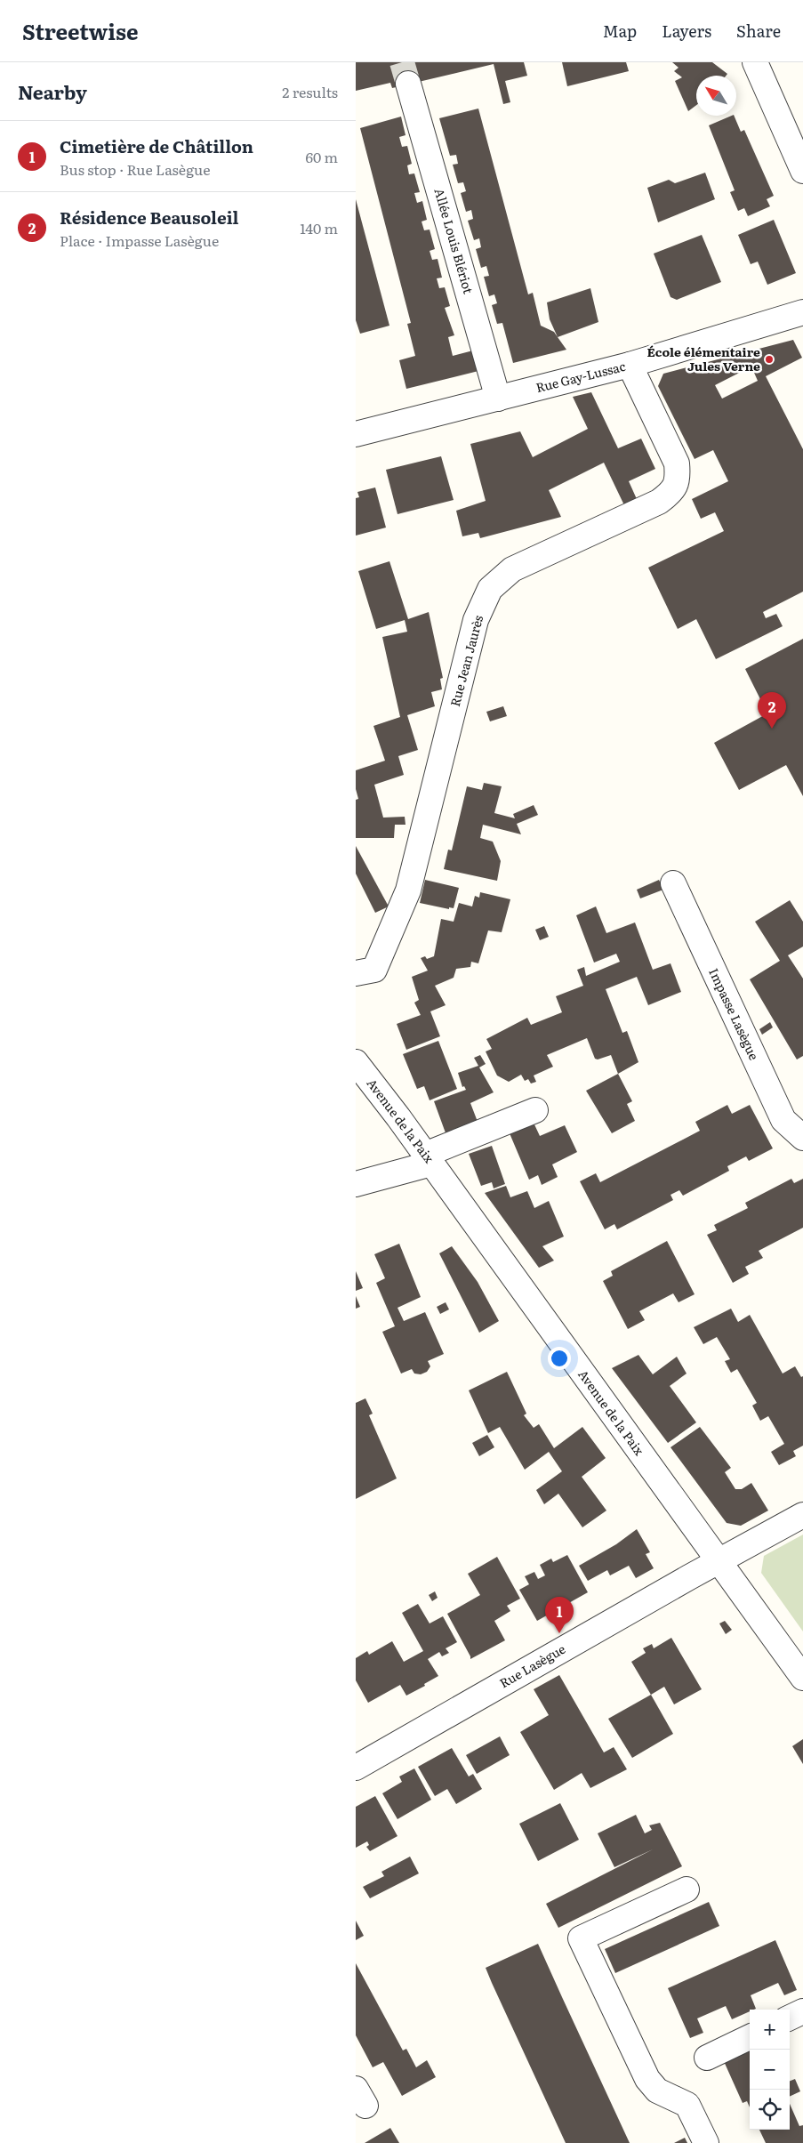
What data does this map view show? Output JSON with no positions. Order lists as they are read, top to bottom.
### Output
{
  "streets": {
    "street": [
      "Allée Louis Blériot",
      "Rue Gay-Lussac",
      "Rue Jean Jaurès",
      "Impasse Lasègue",
      "Avenue de la Paix",
      "Rue Lasègue"
    ]
  },
  "crossings": [
    ["Allée Louis Blériot", "Rue Gay-Lussac"],
    ["Rue Gay-Lussac", "Rue Jean Jaurès"],
    ["Avenue de la Paix", "Rue Lasègue"]
  ],
  "places": ["École élémentaire Jules Verne"],
  "north": "top left",
  "page": {
    "header": "Streetwise",
    "nav": ["Map", "Layers", "Share"],
    "heading": ["Nearby", "2 results"],
    "list": [
      {
        "mark": "1",
        "name": "Cimetière de Châtillon",
        "note": "Bus stop · Rue Lasègue",
        "value": "60 m"
      },
      {
        "mark": "2",
        "name": "Résidence Beausoleil",
        "note": "Place · Impasse Lasègue",
        "value": "140 m"
      }
    ],
    "pins": ["2", "1"],
    "map_buttons": ["+", "−"]
  }
}
